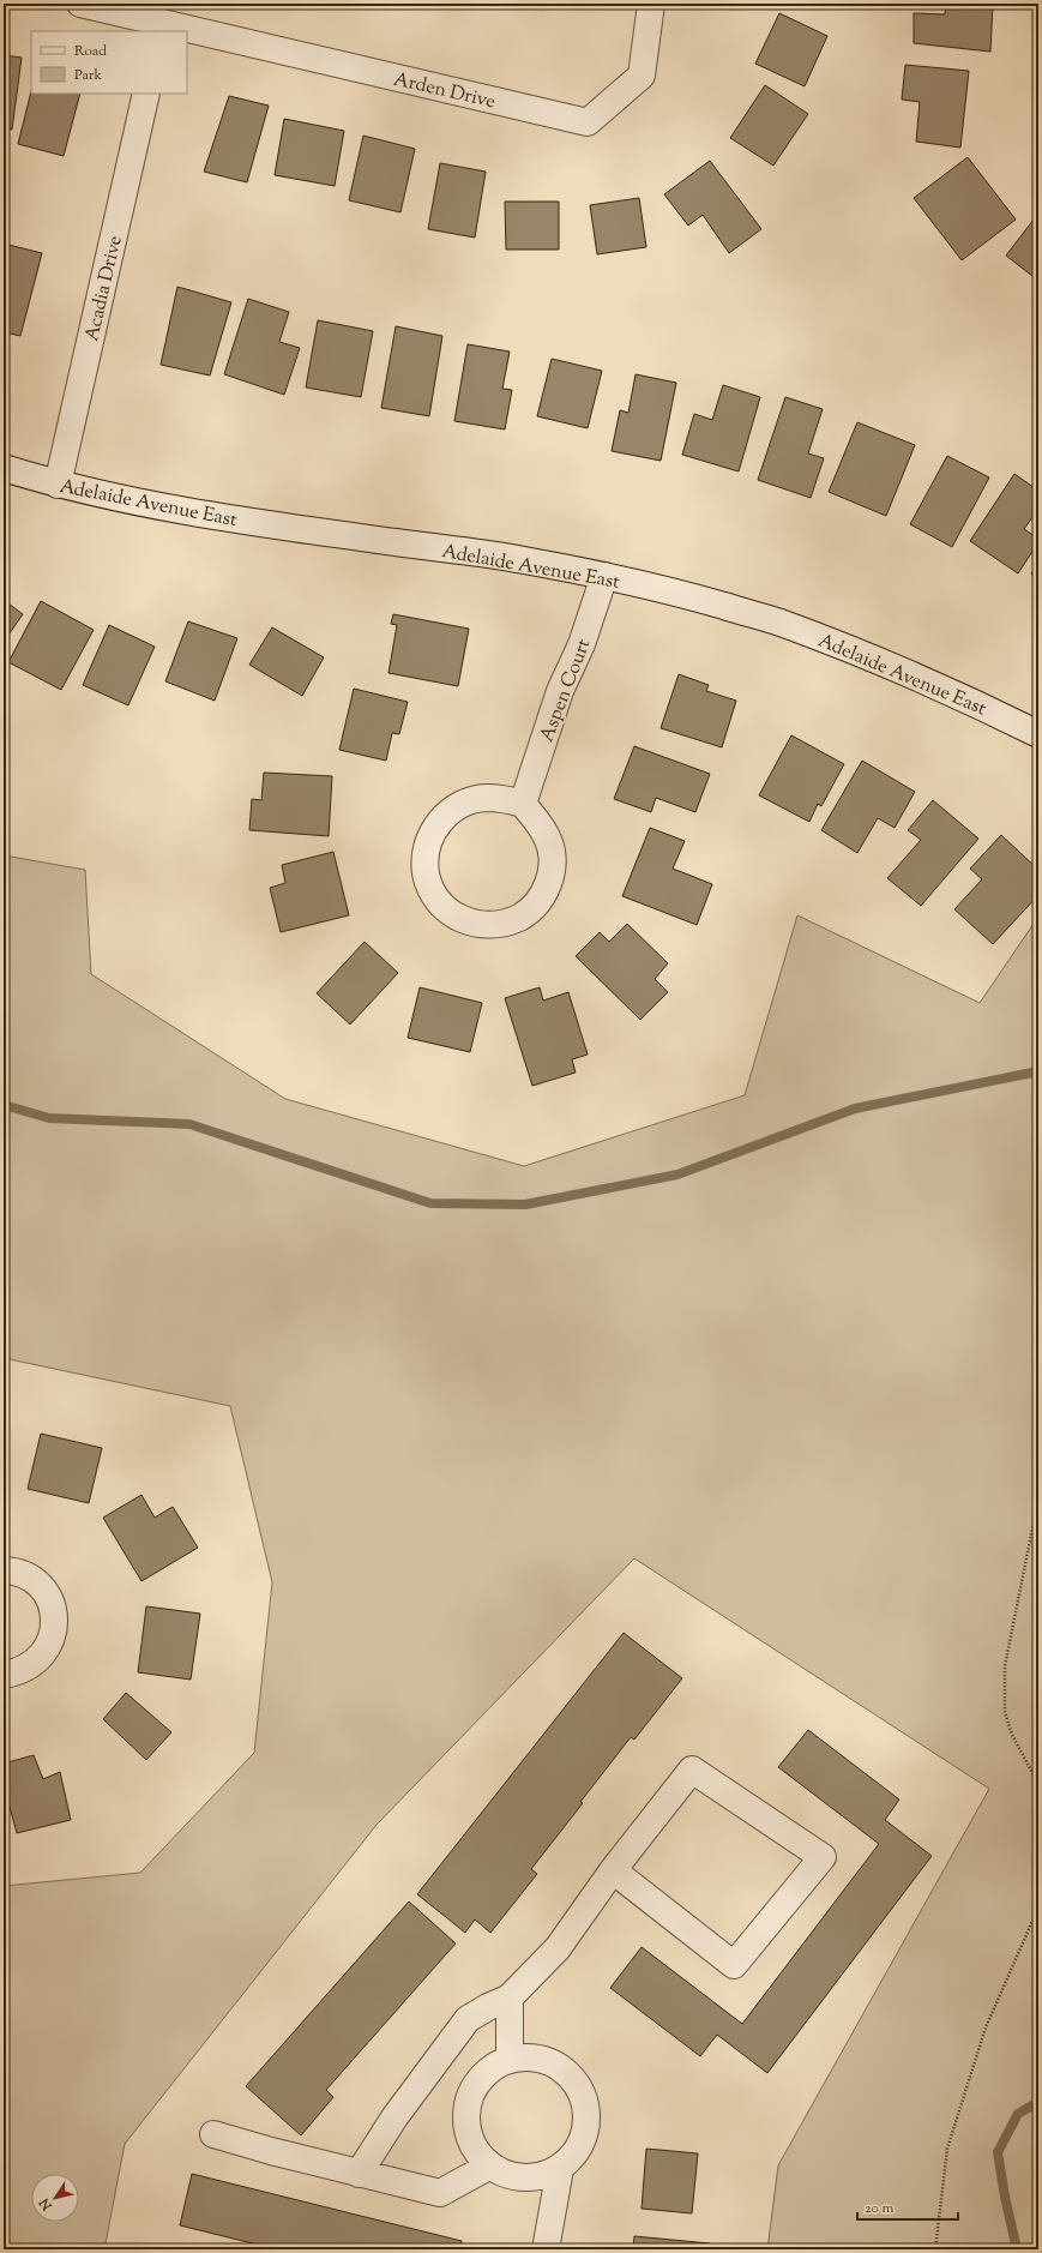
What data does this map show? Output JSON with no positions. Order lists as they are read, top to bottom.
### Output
{
  "streets": {
    "street": [
      "Arden Drive",
      "Acadia Drive",
      "Adelaide Avenue East",
      "Aspen Court"
    ]
  },
  "crossings": [
    ["Acadia Drive", "Adelaide Avenue East"],
    ["Adelaide Avenue East", "Aspen Court"]
  ],
  "legend": ["Road", "Park"],
  "scale_bar": "20 m",
  "north": "bottom left"
}
